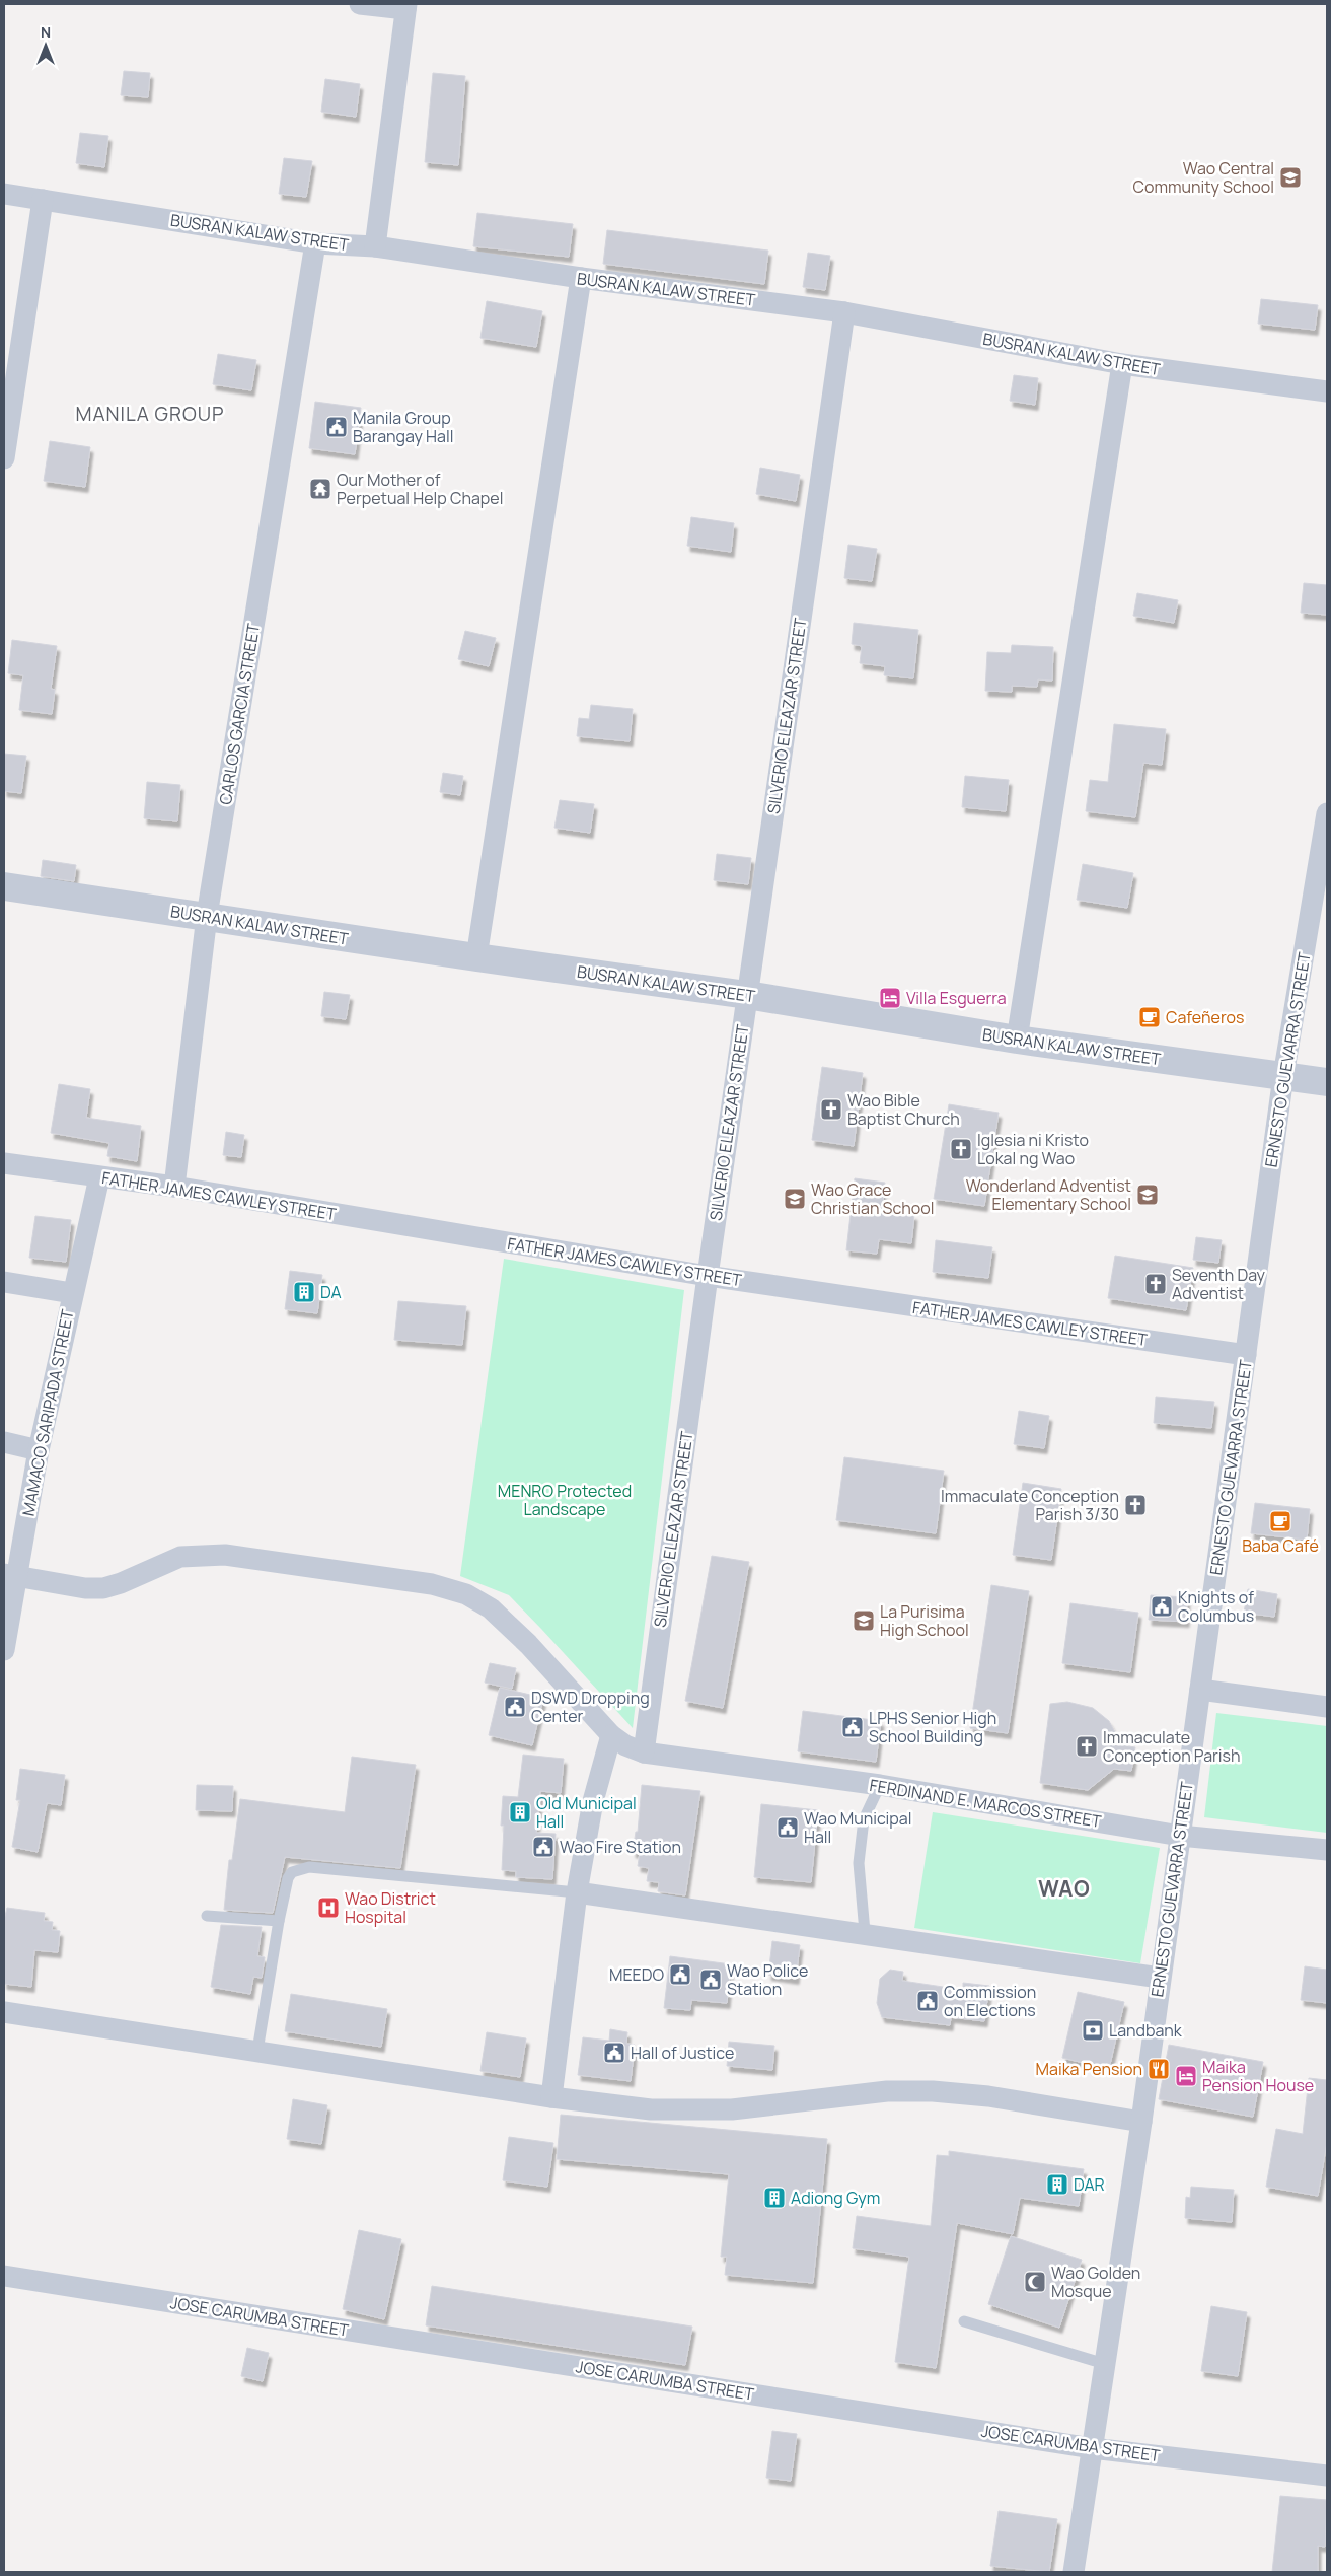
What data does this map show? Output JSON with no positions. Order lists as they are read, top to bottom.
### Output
{
  "streets": {
    "street": [
      "BUSRAN KALAW STREET",
      "CARLOS GARCIA STREET",
      "SILVERIO ELEAZAR STREET",
      "ERNESTO GUEVARRA STREET",
      "FATHER JAMES CAWLEY STREET",
      "MAMACO SARIPADA STREET",
      "FERDINAND E. MARCOS STREET",
      "JOSE CARUMBA STREET"
    ]
  },
  "crossings": [
    ["BUSRAN KALAW STREET", "CARLOS GARCIA STREET"],
    ["BUSRAN KALAW STREET", "SILVERIO ELEAZAR STREET"],
    ["BUSRAN KALAW STREET", "ERNESTO GUEVARRA STREET"],
    ["CARLOS GARCIA STREET", "FATHER JAMES CAWLEY STREET"],
    ["SILVERIO ELEAZAR STREET", "FATHER JAMES CAWLEY STREET"],
    ["SILVERIO ELEAZAR STREET", "FERDINAND E. MARCOS STREET"],
    ["ERNESTO GUEVARRA STREET", "FATHER JAMES CAWLEY STREET"],
    ["ERNESTO GUEVARRA STREET", "FERDINAND E. MARCOS STREET"],
    ["ERNESTO GUEVARRA STREET", "JOSE CARUMBA STREET"],
    ["FATHER JAMES CAWLEY STREET", "MAMACO SARIPADA STREET"],
    ["MAMACO SARIPADA STREET", "FERDINAND E. MARCOS STREET"]
  ],
  "districts": ["MANILA GROUP", "WAO"],
  "parks": ["MENRO Protected Landscape"],
  "places": {
    "school or university": [
      "Wao Central Community School",
      "Wonderland Adventist Elementary School",
      "Wao Grace Christian School",
      "La Purisima High School"
    ],
    "public building": [
      "Manila Group Barangay Hall",
      "Knights of Columbus",
      "DSWD Dropping Center",
      "LPHS Senior High School Building",
      "Wao Municipal Hall",
      "Wao Fire Station",
      "MEEDO",
      "Wao Police Station",
      "Commission on Elections",
      "Hall of Justice"
    ],
    "temple": ["Our Mother of Perpetual Help Chapel"],
    "hotel": ["Villa Esguerra", "Maika Pension House"],
    "cafe": ["Cafeñeros", "Baba Café"],
    "church": [
      "Wao Bible Baptist Church",
      "Iglesia ni Kristo Lokal ng Wao",
      "Seventh Day Adventist",
      "Immaculate Conception Parish 3/30",
      "Immaculate Conception Parish"
    ],
    "building": [
      "DA",
      "Old Municipal Hall",
      "DAR",
      "Adiong Gym"
    ],
    "hospital": ["Wao District Hospital"],
    "bank": ["Landbank"],
    "restaurant": ["Maika Pension"],
    "mosque": ["Wao Golden Mosque"]
  },
  "north": "top"
}
